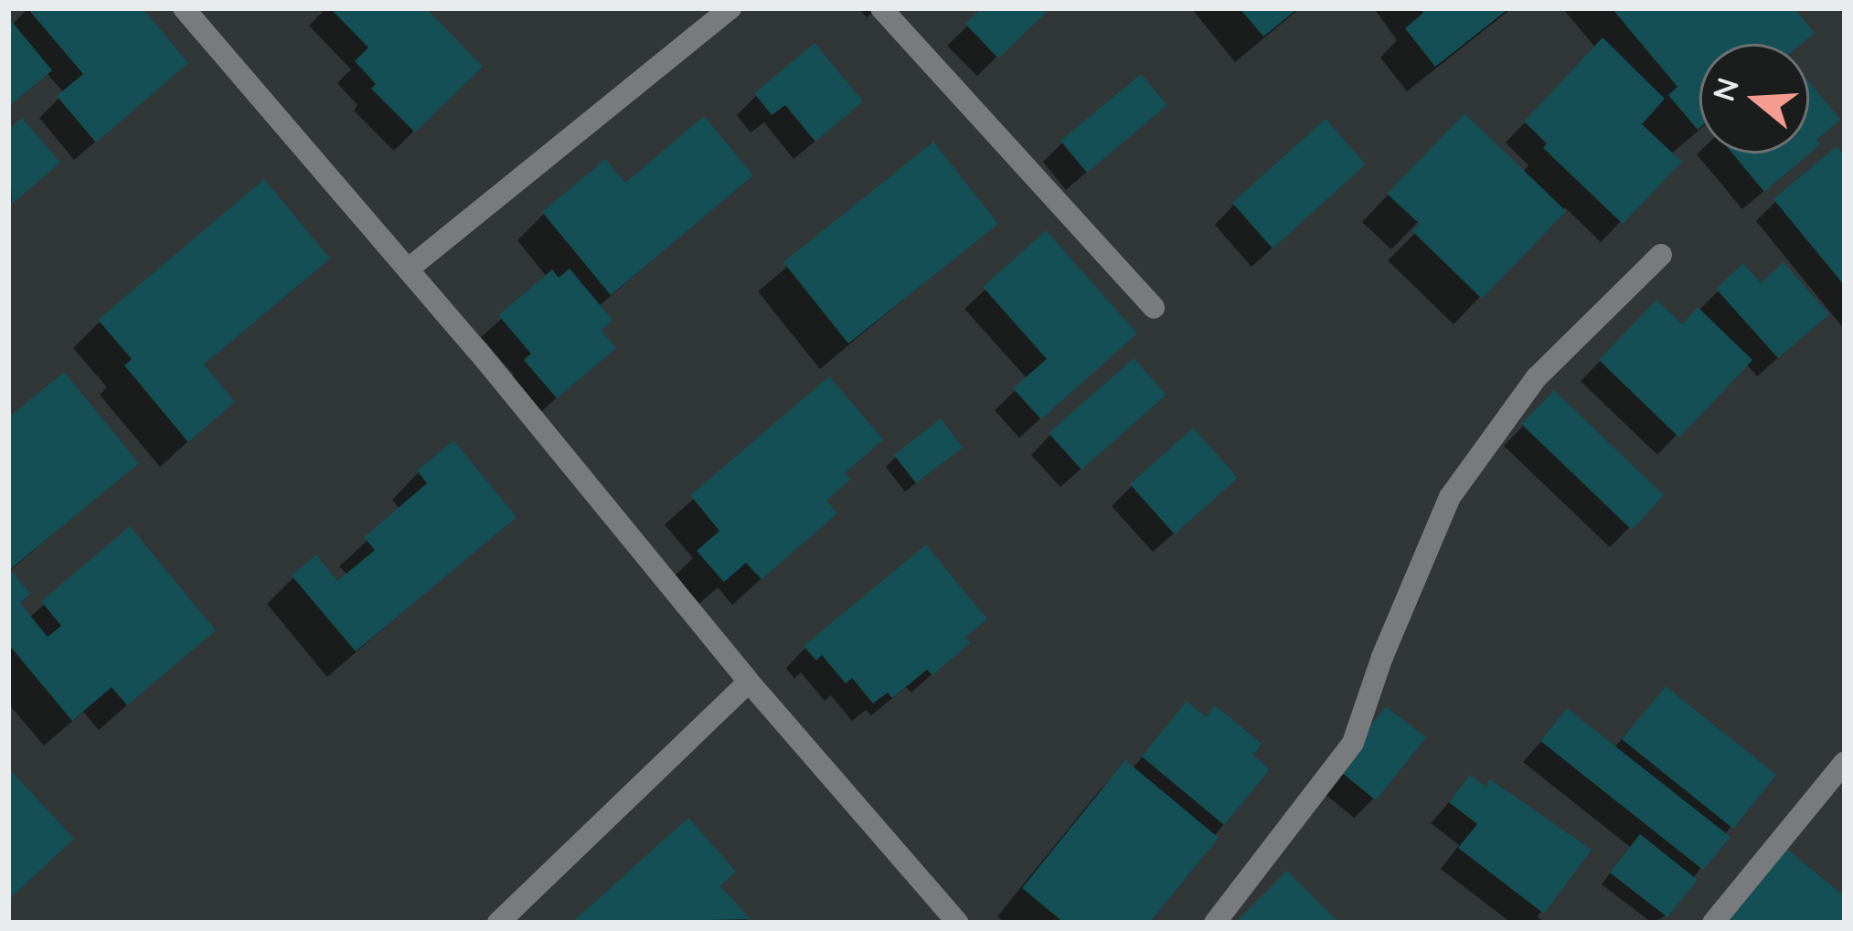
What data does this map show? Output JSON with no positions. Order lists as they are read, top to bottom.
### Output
{
  "north": "left"
}
